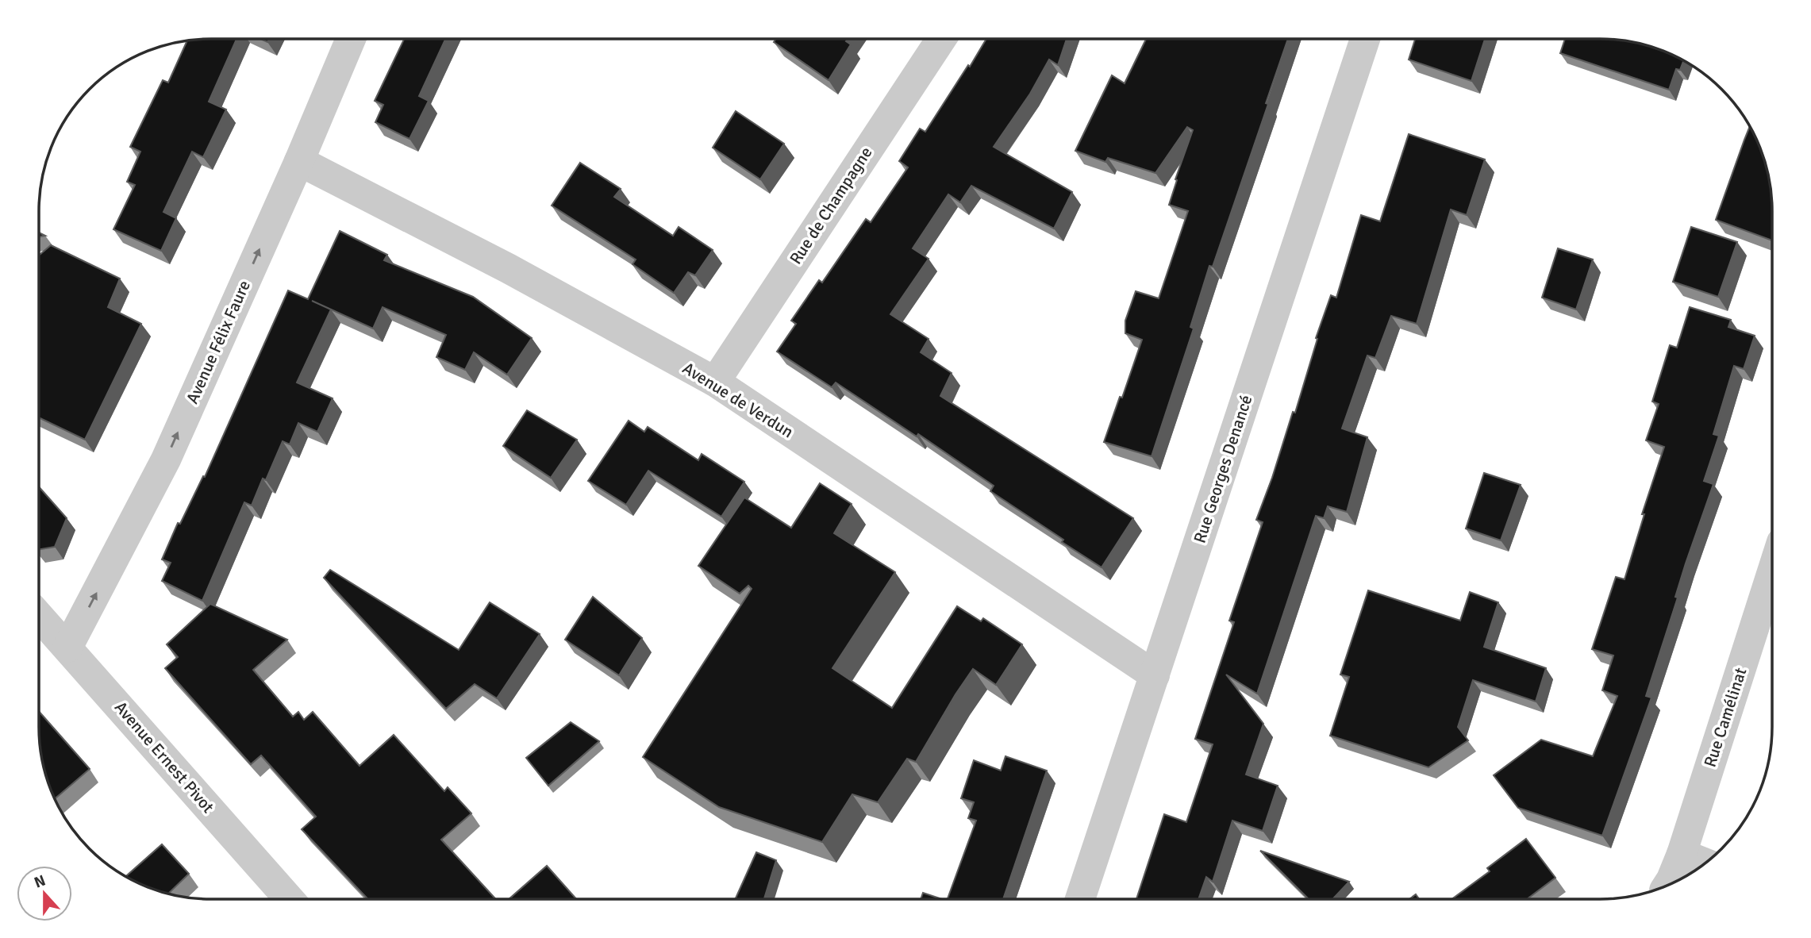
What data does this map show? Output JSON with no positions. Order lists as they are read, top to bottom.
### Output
{
  "streets": {
    "street": [
      "Rue de Champagne",
      "Avenue Félix Faure",
      "Avenue de Verdun",
      "Rue Georges Denancé",
      "Rue Camélinat",
      "Avenue Ernest Pivot"
    ]
  },
  "crossings": [
    ["Rue de Champagne", "Avenue de Verdun"],
    ["Avenue Félix Faure", "Avenue de Verdun"],
    ["Avenue Félix Faure", "Avenue Ernest Pivot"],
    ["Avenue de Verdun", "Rue Georges Denancé"]
  ],
  "one_way": ["Avenue Félix Faure"],
  "north": "top"
}
